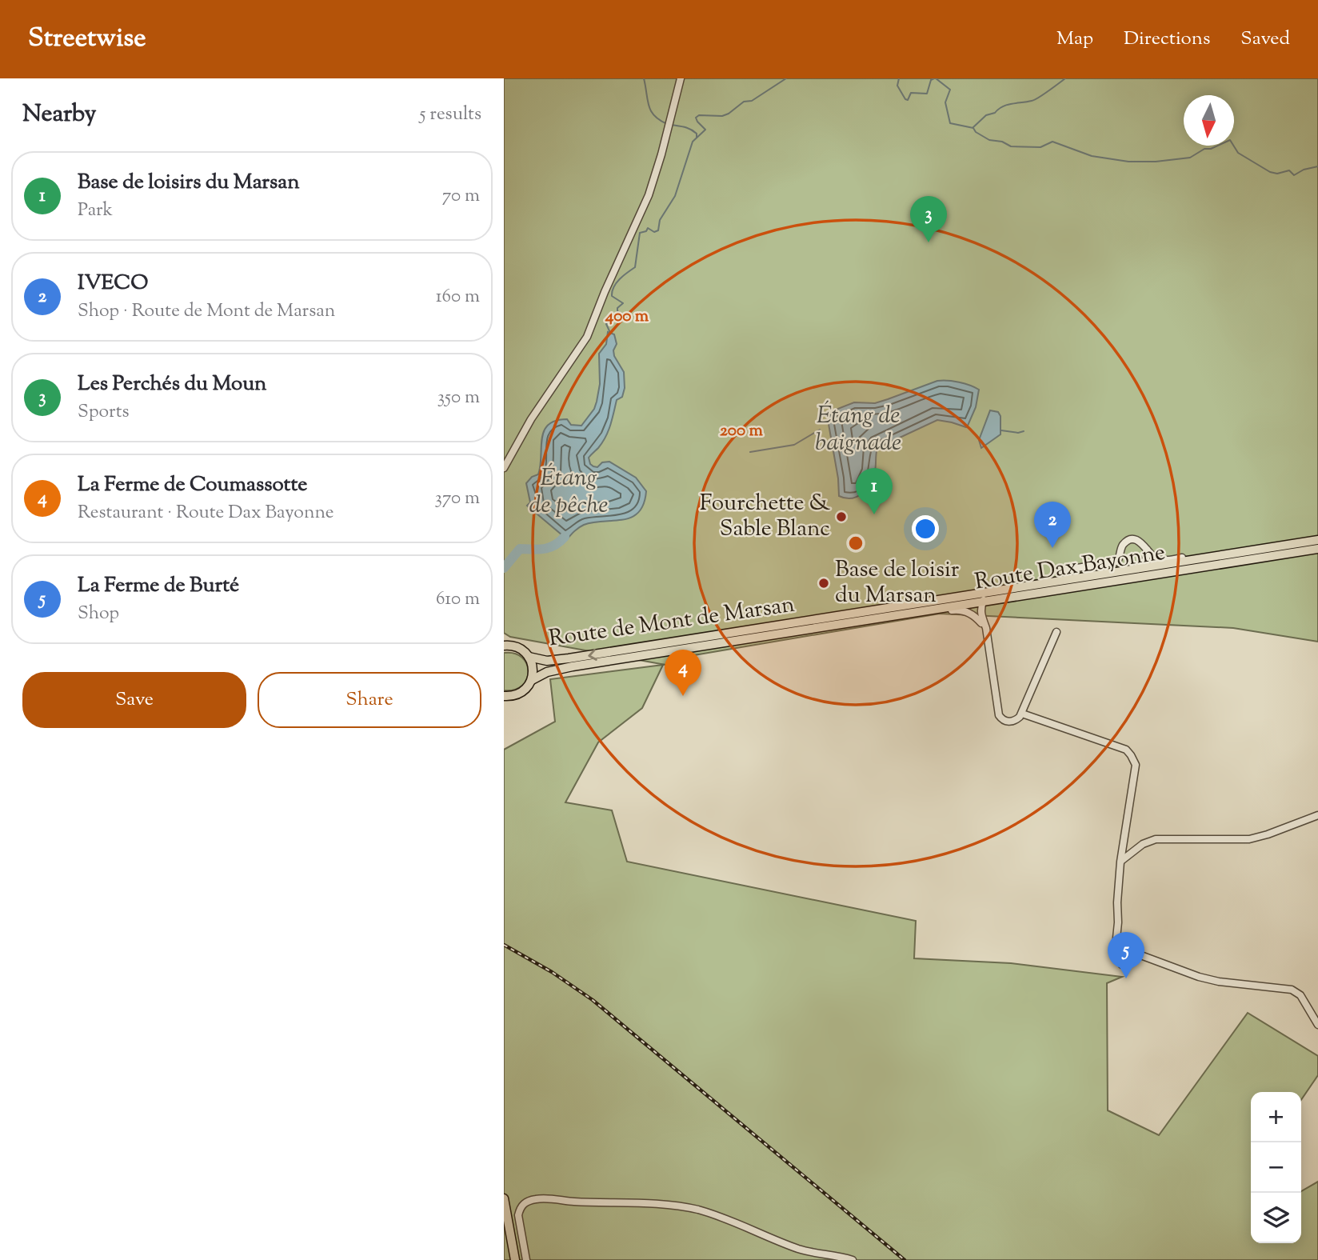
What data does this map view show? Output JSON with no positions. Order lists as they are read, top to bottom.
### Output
{
  "streets": {
    "main road": ["Route Dax Bayonne", "Route de Mont de Marsan"]
  },
  "one_way": ["Route de Mont de Marsan"],
  "water": ["Étang de baignade", "Étang de pêche"],
  "places": ["Fourchette & Sable Blanc", "Base de loisir du Marsan"],
  "north": "bottom",
  "page": {
    "header": "Streetwise",
    "nav": ["Map", "Directions", "Saved"],
    "heading": ["Nearby", "5 results"],
    "list": [
      {
        "mark": "1",
        "name": "Base de loisirs du Marsan",
        "note": "Park",
        "value": "70 m"
      },
      {
        "mark": "2",
        "name": "IVECO",
        "note": "Shop · Route de Mont de Marsan",
        "value": "160 m"
      },
      {
        "mark": "3",
        "name": "Les Perchés du Moun",
        "note": "Sports",
        "value": "350 m"
      },
      {
        "mark": "4",
        "name": "La Ferme de Coumassotte",
        "note": "Restaurant · Route Dax Bayonne",
        "value": "370 m"
      },
      {
        "mark": "5",
        "name": "La Ferme de Burté",
        "note": "Shop",
        "value": "610 m"
      }
    ],
    "pins": [
      "3",
      "1",
      "2",
      "4",
      "5"
    ],
    "buttons": ["Save", "Share"],
    "map_buttons": ["+", "−"]
  },
  "rings": ["400 m", "200 m"]
}
